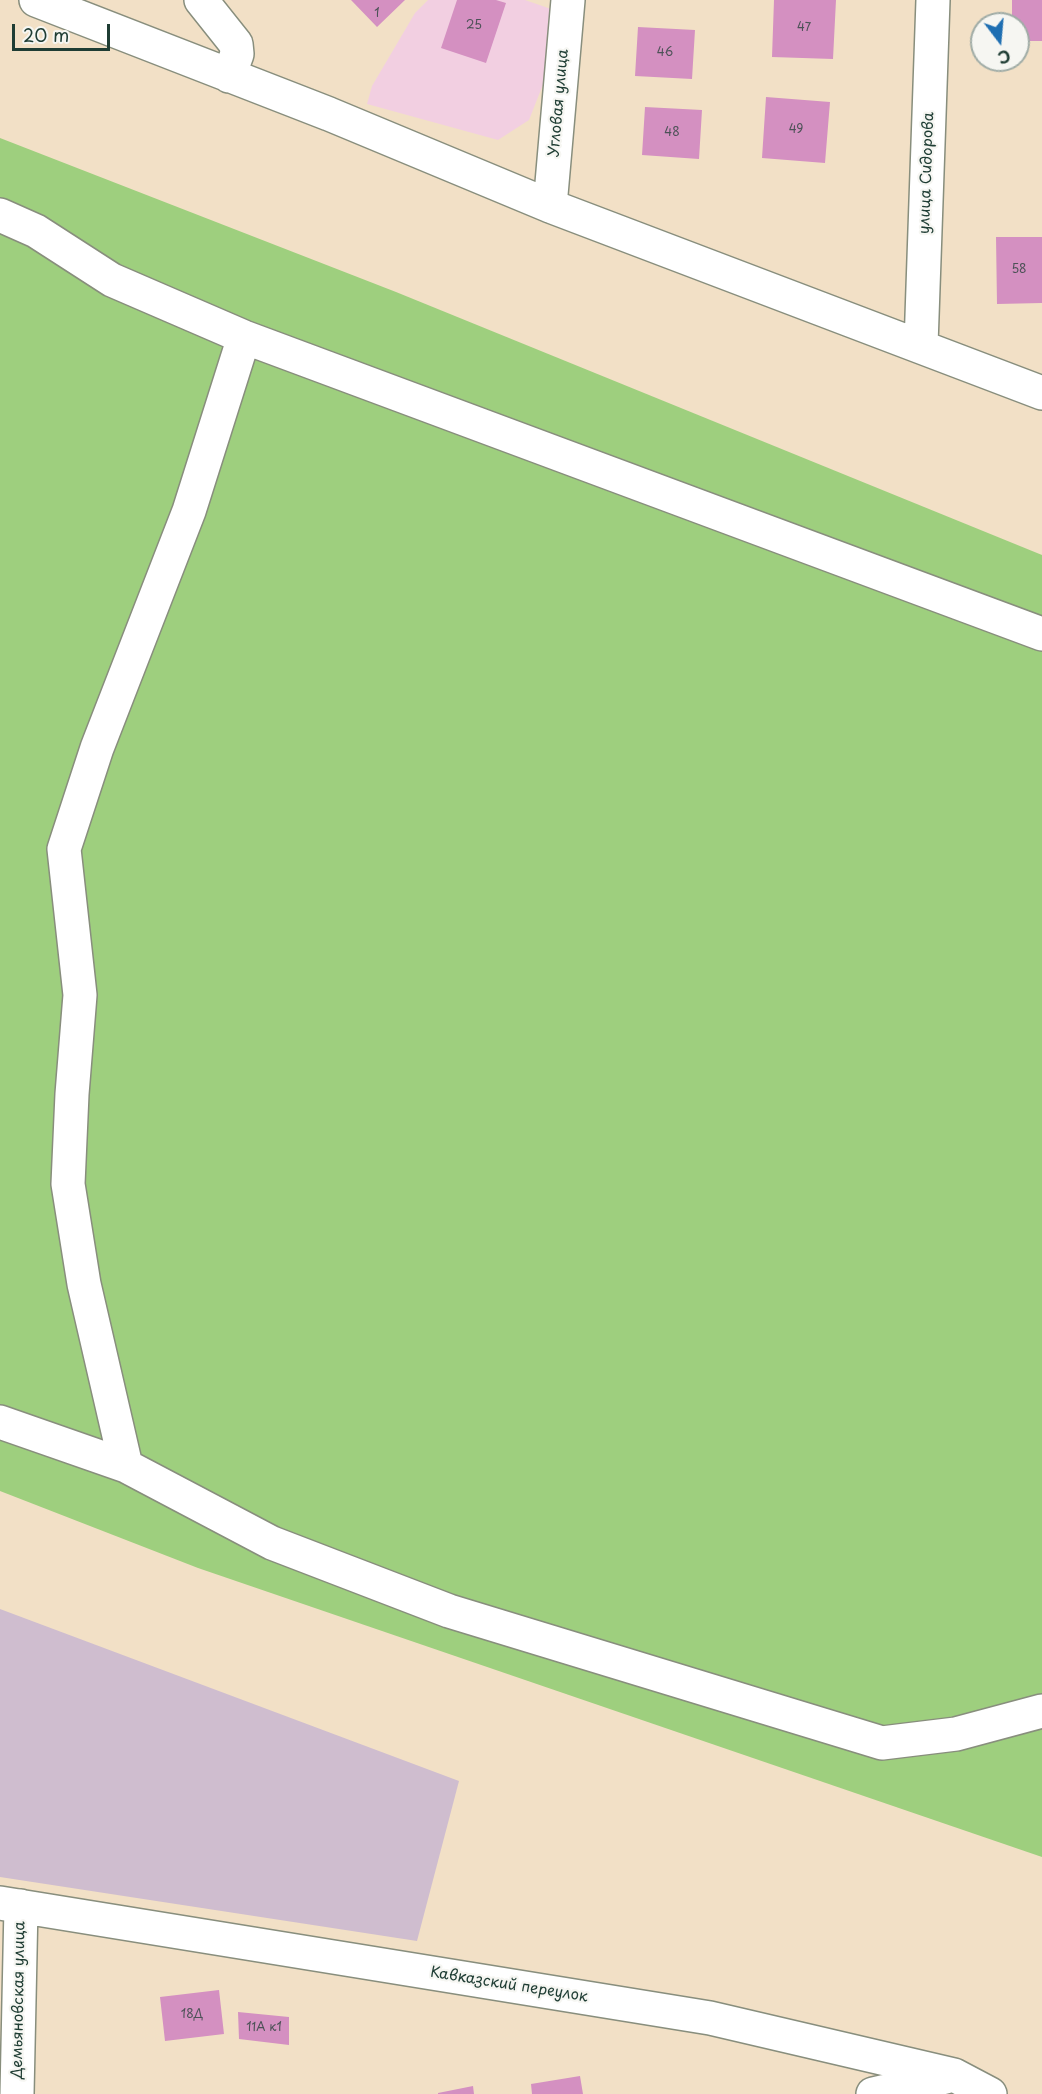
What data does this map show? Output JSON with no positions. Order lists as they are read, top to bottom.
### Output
{
  "streets": {
    "street": [
      "Угловая улица",
      "улица Сидорова",
      "Кавказский переулок",
      "Демьяновская улица"
    ]
  },
  "crossings": [
    ["Кавказский переулок", "Демьяновская улица"]
  ],
  "house_numbers": [
    "1",
    "25",
    "47",
    "46",
    "49",
    "48",
    "58",
    "18Д",
    "11А к1"
  ],
  "scale_bar": "20 m",
  "north": "bottom"
}
